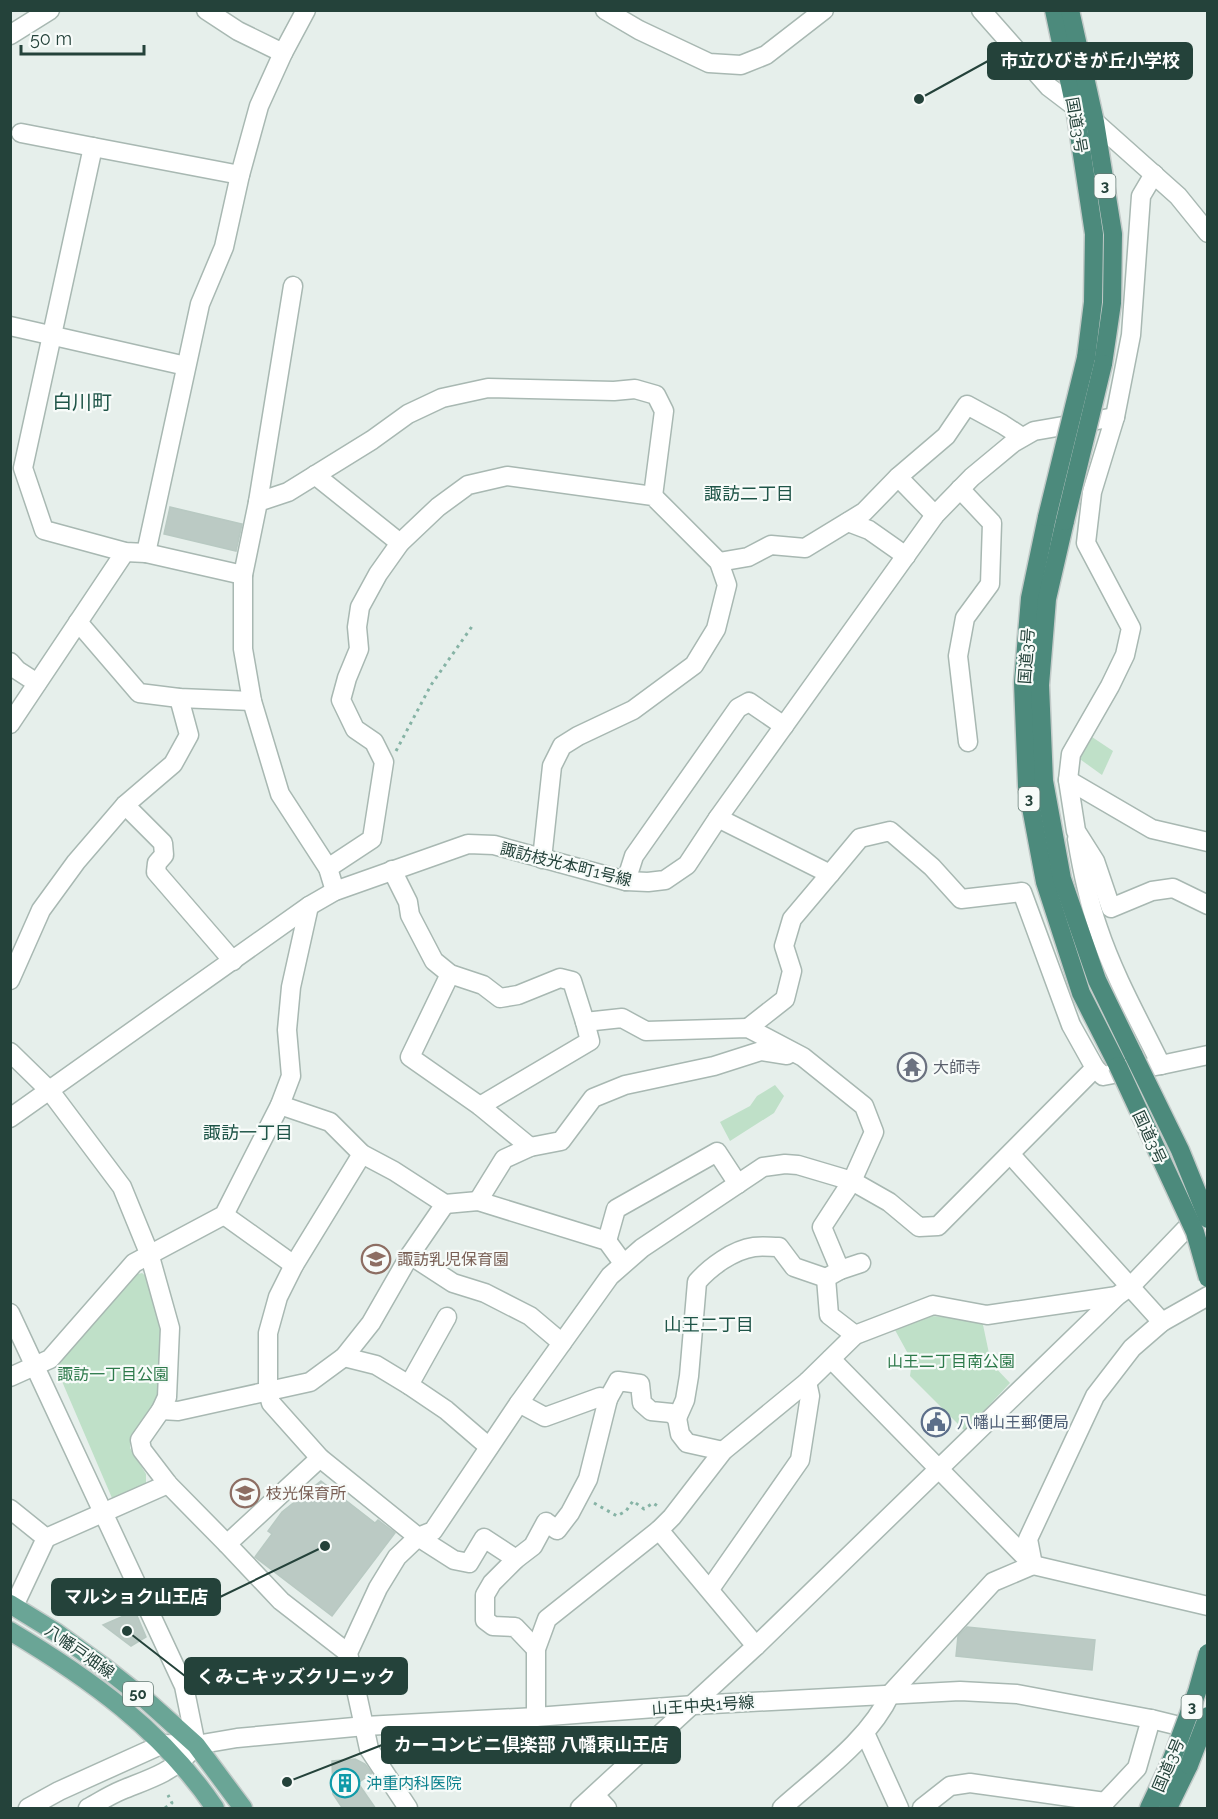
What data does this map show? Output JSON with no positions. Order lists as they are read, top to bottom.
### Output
{
  "streets": {
    "highway": ["国道3号", "3"],
    "main road": ["八幡戸畑線", "50"],
    "street": ["諏訪枝光本町1号線", "山王中央1号線"]
  },
  "crossings": [
    ["八幡戸畑線", "山王中央1号線"]
  ],
  "districts": [
    "白川町",
    "諏訪二丁目",
    "諏訪一丁目",
    "山王二丁目"
  ],
  "parks": ["山王二丁目南公園", "諏訪一丁目公園"],
  "places": {
    "other": [
      "市立ひびきが丘小学校",
      "マルショク山王店",
      "くみこキッズクリニック",
      "カーコンビニ倶楽部 八幡東山王店"
    ],
    "temple": ["大師寺"],
    "school or university": ["諏訪乳児保育園", "枝光保育所"],
    "public building": ["八幡山王郵便局"],
    "building": ["沖重内科医院"]
  },
  "scale_bar": "50 m"
}
